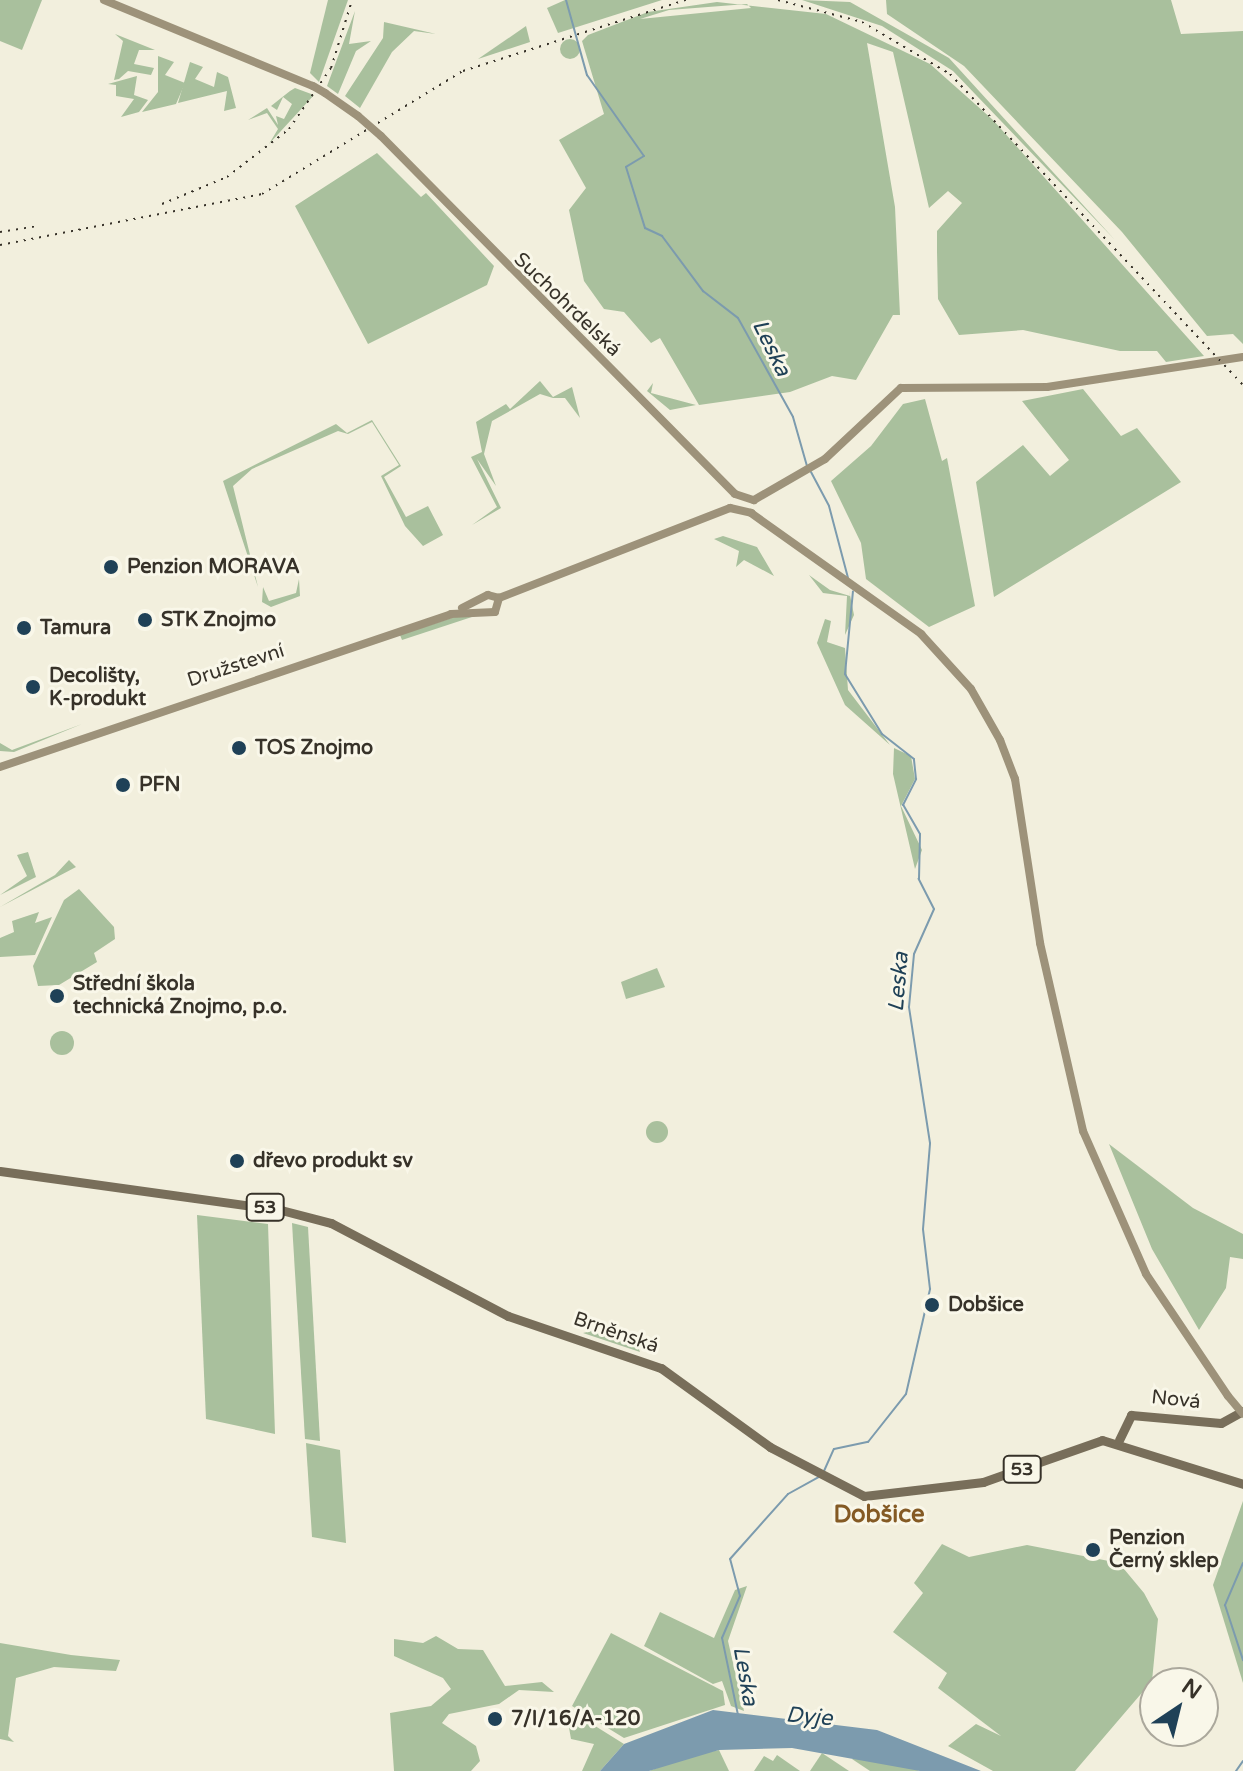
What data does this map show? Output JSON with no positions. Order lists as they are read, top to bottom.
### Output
{
  "streets": {
    "main road": [
      "Suchohrdelská",
      "Družstevní",
      "53",
      "Brněnská",
      "Nová"
    ]
  },
  "crossings": [
    ["Brněnská", "Nová"]
  ],
  "districts": ["Dobšice"],
  "water": ["Leska", "Dyje"],
  "places": [
    "Penzion MORAVA",
    "STK Znojmo",
    "Tamura",
    "Decolišty, K-produkt",
    "TOS Znojmo",
    "PFN",
    "Střední škola technická Znojmo, p.o.",
    "dřevo produkt sv",
    "Dobšice",
    "Penzion Černý sklep",
    "7/I/16/A-120"
  ],
  "north": "top right"
}
